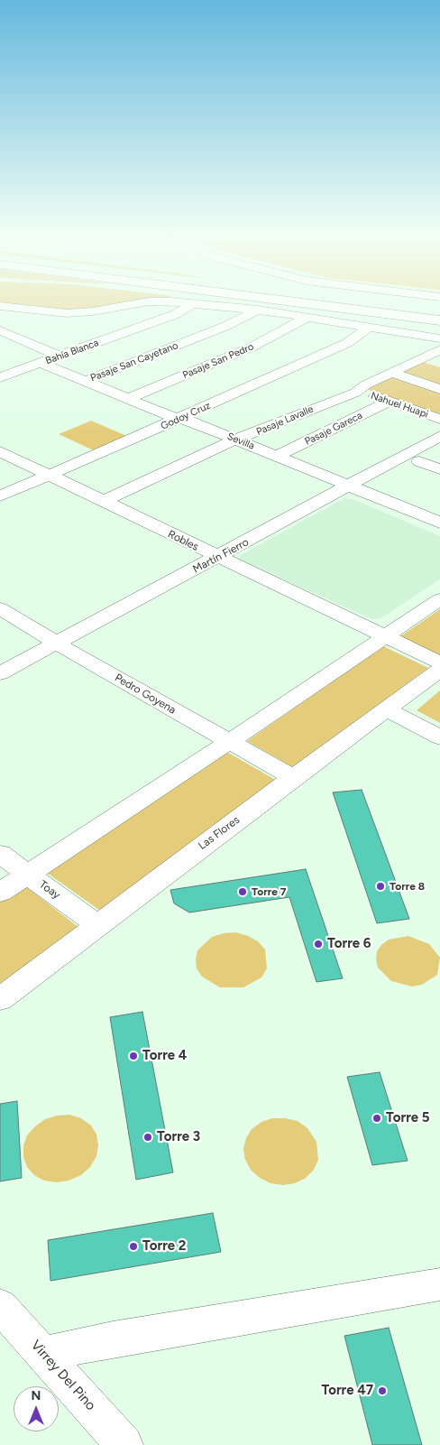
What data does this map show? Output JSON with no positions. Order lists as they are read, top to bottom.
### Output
{
  "streets": {
    "street": [
      "Bahía Blanca",
      "Pasaje San Pedro",
      "Pasaje San Cayetano",
      "Nahuel Huapi",
      "Godoy Cruz",
      "Pasaje Lavalle",
      "Pasaje Gareca",
      "Sevilla",
      "Robles",
      "Martín Fierro",
      "Pedro Goyena",
      "Las Flores",
      "Toay",
      "Virrey Del Pino"
    ]
  },
  "crossings": [
    ["Bahía Blanca", "Sevilla"],
    ["Pasaje San Pedro", "Sevilla"],
    ["Pasaje San Cayetano", "Sevilla"],
    ["Nahuel Huapi", "Pasaje Lavalle"],
    ["Nahuel Huapi", "Pasaje Gareca"],
    ["Godoy Cruz", "Sevilla"],
    ["Godoy Cruz", "Robles"],
    ["Pasaje Lavalle", "Sevilla"],
    ["Pasaje Lavalle", "Robles"],
    ["Pasaje Gareca", "Sevilla"],
    ["Sevilla", "Martín Fierro"],
    ["Robles", "Martín Fierro"],
    ["Martín Fierro", "Pedro Goyena"],
    ["Pedro Goyena", "Las Flores"],
    ["Las Flores", "Toay"]
  ],
  "places": [
    "Torre 8",
    "Torre 7",
    "Torre 6",
    "Torre 4",
    "Torre 5",
    "Torre 3",
    "Torre 2",
    "Torre 47"
  ],
  "north": "top"
}
